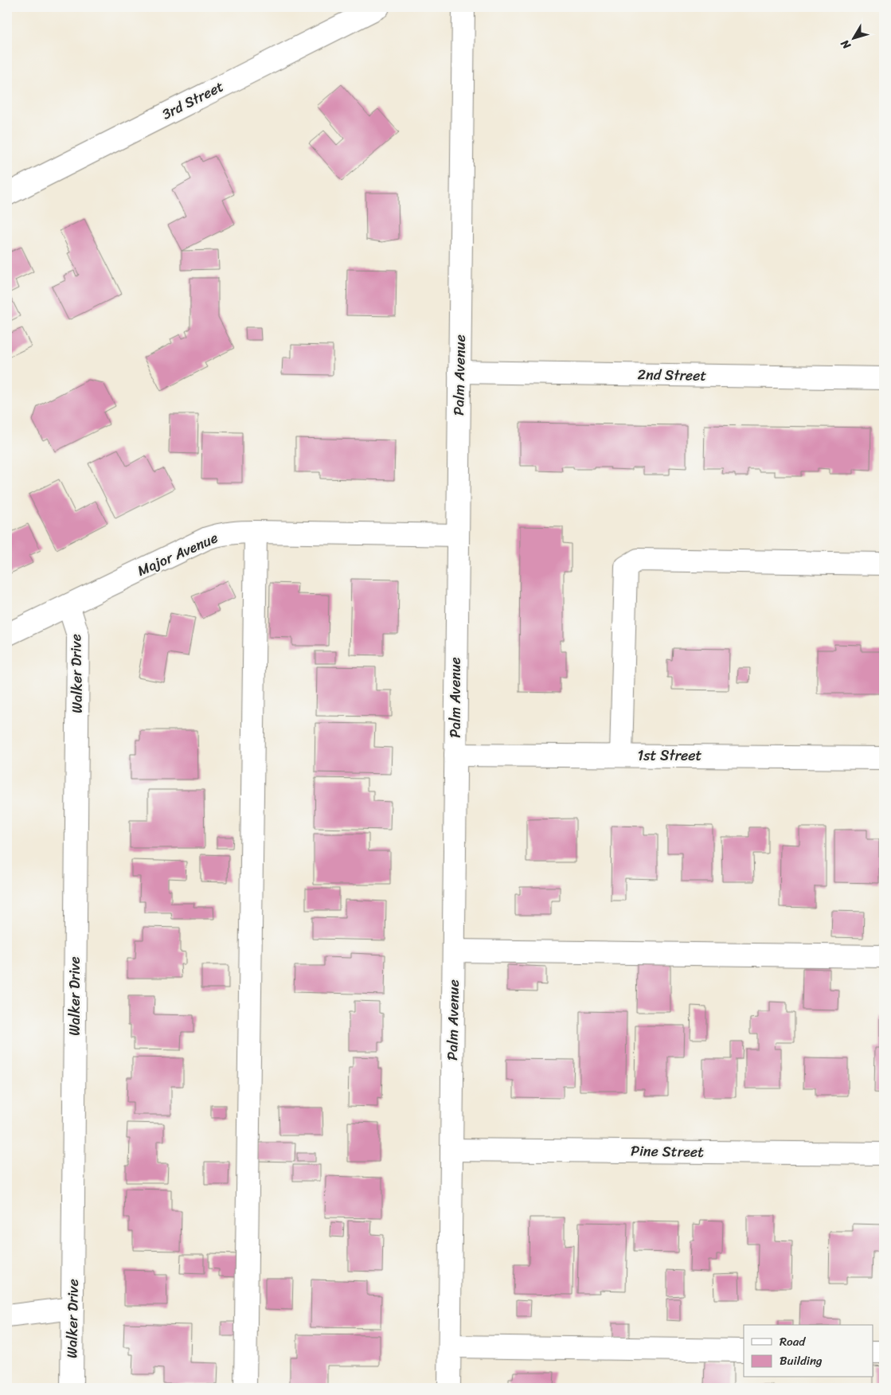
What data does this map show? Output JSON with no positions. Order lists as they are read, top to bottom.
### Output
{
  "streets": {
    "street": [
      "3rd Street",
      "Palm Avenue",
      "2nd Street",
      "Major Avenue",
      "Walker Drive",
      "1st Street",
      "Pine Street"
    ]
  },
  "crossings": [
    ["Palm Avenue", "2nd Street"],
    ["Palm Avenue", "Major Avenue"],
    ["Palm Avenue", "1st Street"],
    ["Palm Avenue", "Pine Street"],
    ["Major Avenue", "Walker Drive"]
  ],
  "legend": ["Road", "Building"],
  "north": "bottom left"
}
